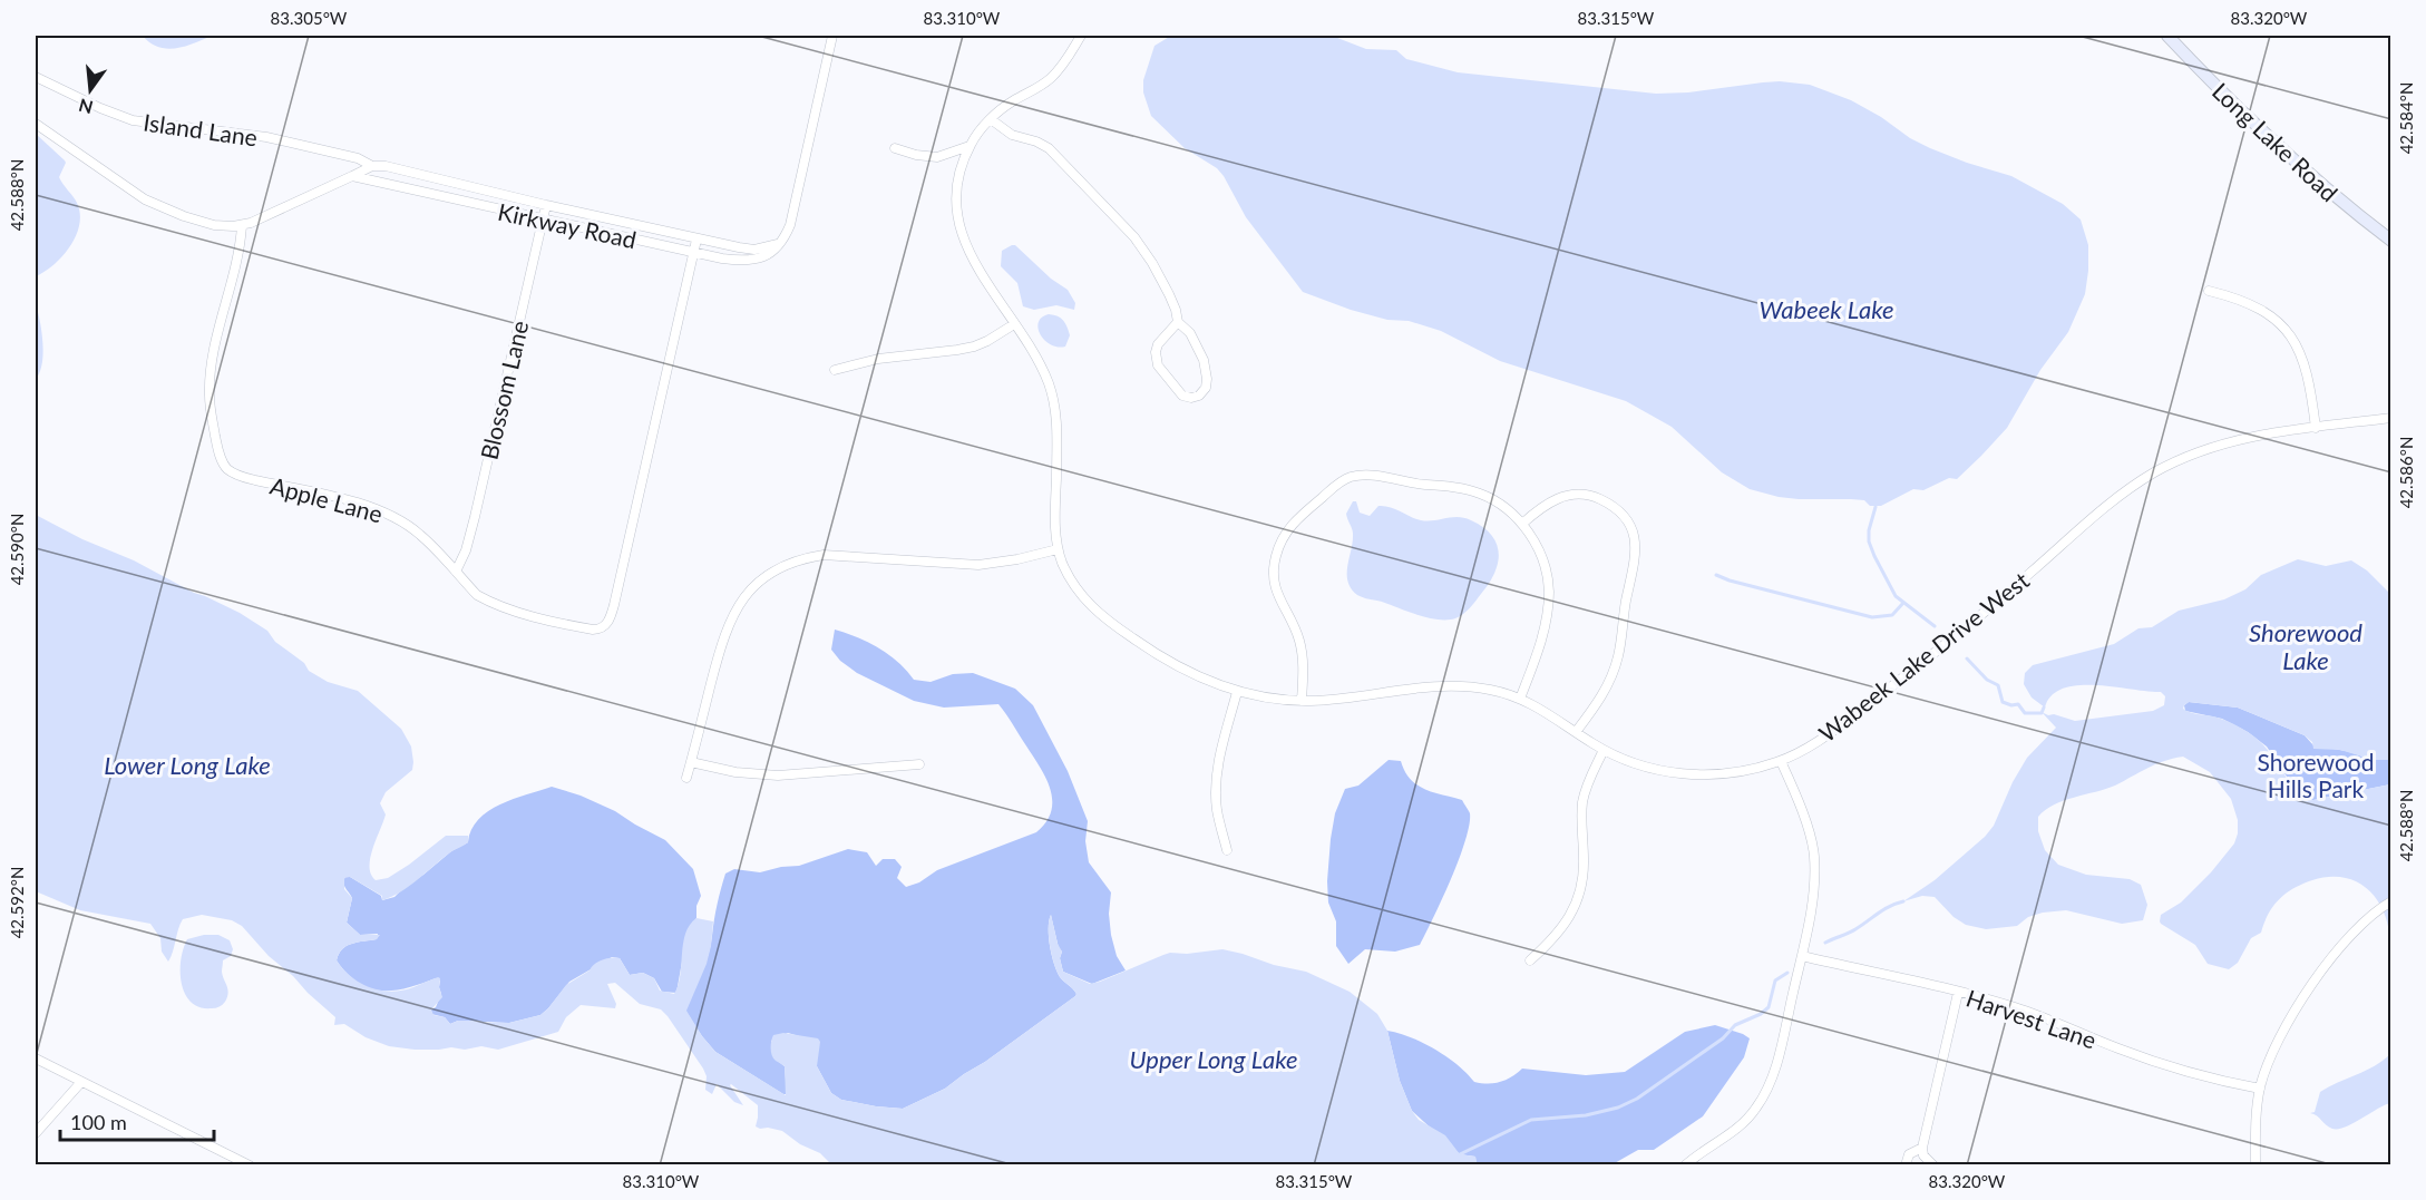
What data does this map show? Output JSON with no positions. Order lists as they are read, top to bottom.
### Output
{
  "streets": {
    "main road": ["Long Lake Road"],
    "street": [
      "Island Lane",
      "Kirkway Road",
      "Blossom Lane",
      "Apple Lane",
      "Wabeek Lake Drive West",
      "Harvest Lane"
    ]
  },
  "crossings": [
    ["Island Lane", "Kirkway Road"],
    ["Kirkway Road", "Blossom Lane"],
    ["Kirkway Road", "Apple Lane"],
    ["Blossom Lane", "Apple Lane"]
  ],
  "water": [
    "Wabeek Lake",
    "Shorewood Lake",
    "Lower Long Lake",
    "Upper Long Lake"
  ],
  "parks": ["Shorewood Hills Park"],
  "scale_bar": "100 m",
  "north": "bottom",
  "coordinates": [
    "83.305°W",
    "83.310°W",
    "83.315°W",
    "83.320°W",
    "42.584°N",
    "42.588°N",
    "42.586°N",
    "42.590°N",
    "42.592°N"
  ]
}
